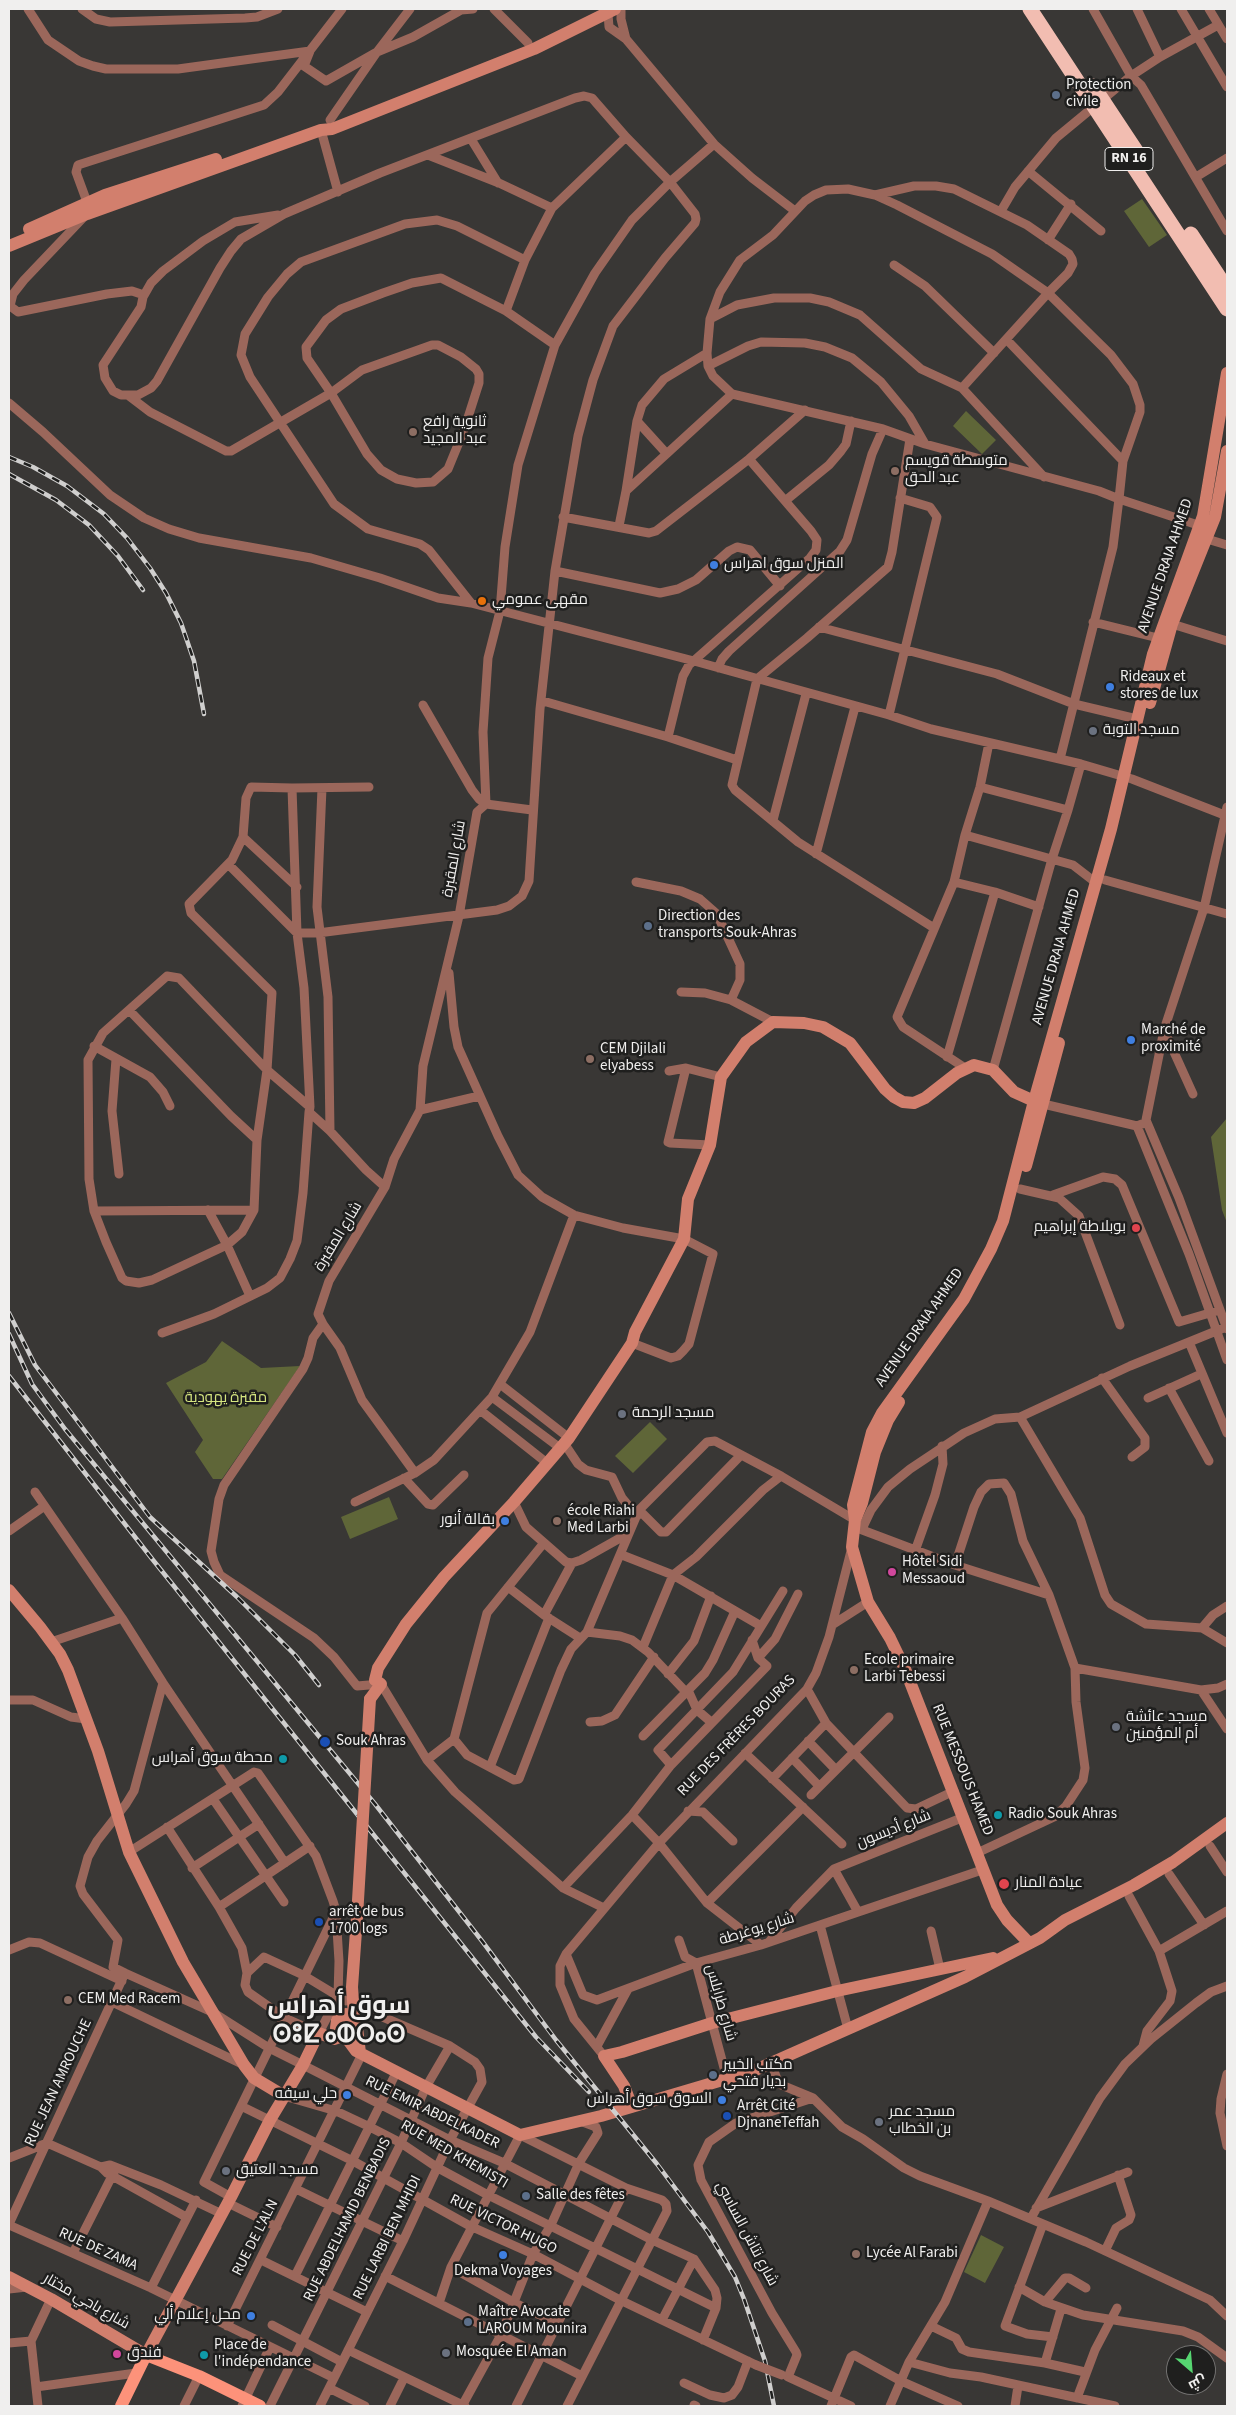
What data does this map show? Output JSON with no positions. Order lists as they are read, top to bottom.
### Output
{
  "streets": {
    "highway": ["RN 16"],
    "street": [
      "AVENUE DRAIA AHMED",
      "شارع المقبرة",
      "RUE DES FRÈRES BOURAS",
      "RUE MESSOUS HAMED",
      "شارع أديسون",
      "شارع يوغرطة",
      "شارع طرابلس",
      "RUE JEAN AMROUCHE",
      "RUE EMIR ABDELKADER",
      "RUE MED KHEMISTI",
      "RUE ABDELHAMID BENBADIS",
      "RUE VICTOR HUGO",
      "شارع نتاش الساسي",
      "RUE DE L'ALN",
      "RUE LARBI BEN MHIDI",
      "RUE DE ZAMA",
      "شارع باجي مختار"
    ]
  },
  "crossings": [
    ["AVENUE DRAIA AHMED", "RUE DES FRÈRES BOURAS"],
    ["RUE DES FRÈRES BOURAS", "RUE MESSOUS HAMED"],
    ["RUE MESSOUS HAMED", "شارع أديسون"],
    ["RUE MESSOUS HAMED", "شارع يوغرطة"],
    ["شارع يوغرطة", "شارع طرابلس"],
    ["RUE JEAN AMROUCHE", "RUE EMIR ABDELKADER"],
    ["RUE JEAN AMROUCHE", "RUE DE ZAMA"],
    ["RUE EMIR ABDELKADER", "RUE ABDELHAMID BENBADIS"],
    ["RUE EMIR ABDELKADER", "RUE DE L'ALN"],
    ["RUE EMIR ABDELKADER", "RUE LARBI BEN MHIDI"],
    ["RUE MED KHEMISTI", "RUE ABDELHAMID BENBADIS"],
    ["RUE MED KHEMISTI", "RUE DE L'ALN"],
    ["RUE MED KHEMISTI", "RUE LARBI BEN MHIDI"],
    ["RUE ABDELHAMID BENBADIS", "RUE VICTOR HUGO"],
    ["RUE ABDELHAMID BENBADIS", "RUE LARBI BEN MHIDI"],
    ["RUE ABDELHAMID BENBADIS", "RUE DE ZAMA"],
    ["RUE VICTOR HUGO", "شارع نتاش الساسي"],
    ["RUE VICTOR HUGO", "RUE DE L'ALN"],
    ["RUE VICTOR HUGO", "RUE LARBI BEN MHIDI"],
    ["RUE DE L'ALN", "RUE DE ZAMA"],
    ["RUE LARBI BEN MHIDI", "RUE DE ZAMA"]
  ],
  "districts": ["سوق أهراس ⵙⵓⵇ ⴰⵀⵔⴰⵙ"],
  "parks": ["مقبرة يهودية"],
  "places": [
    "Protection civile",
    "ثانوية رافع عبد المجيد",
    "متوسطة قويسم عبد الحق",
    "المنزل سوق اهراس",
    "مقهى عمومي",
    "Rideaux et stores de lux",
    "مسجد التوبة",
    "Direction des transports Souk-Ahras",
    "Marché de proximité",
    "CEM Djilali elyabess",
    "بوبلاطة إبراهيم",
    "مسجد الرحمة",
    "بقالة أنور",
    "école Riahi Med Larbi",
    "Hôtel Sidi Messaoud",
    "Ecole primaire Larbi Tebessi",
    "مسجد عائشة أم المؤمنين",
    "Souk Ahras",
    "محطة سوق أهراس",
    "Radio Souk Ahras",
    "عيادة المنار",
    "arrêt de bus 1700 logs",
    "CEM Med Racem",
    "مكتب الخبير بديار فتحي",
    "حلي سيفه",
    "السوق سوق أهراس",
    "Arrêt Cité DjnaneTeffah",
    "مسجد عمر بن الخطاب",
    "مسجد العتيق",
    "Salle des fêtes",
    "Lycée Al Farabi",
    "Dekma Voyages",
    "محل إعلام ألي",
    "Maître Avocate LAROUM Mounira",
    "Mosquée El Aman",
    "فندق",
    "Place de l'indépendance"
  ],
  "north": "bottom right"
}
